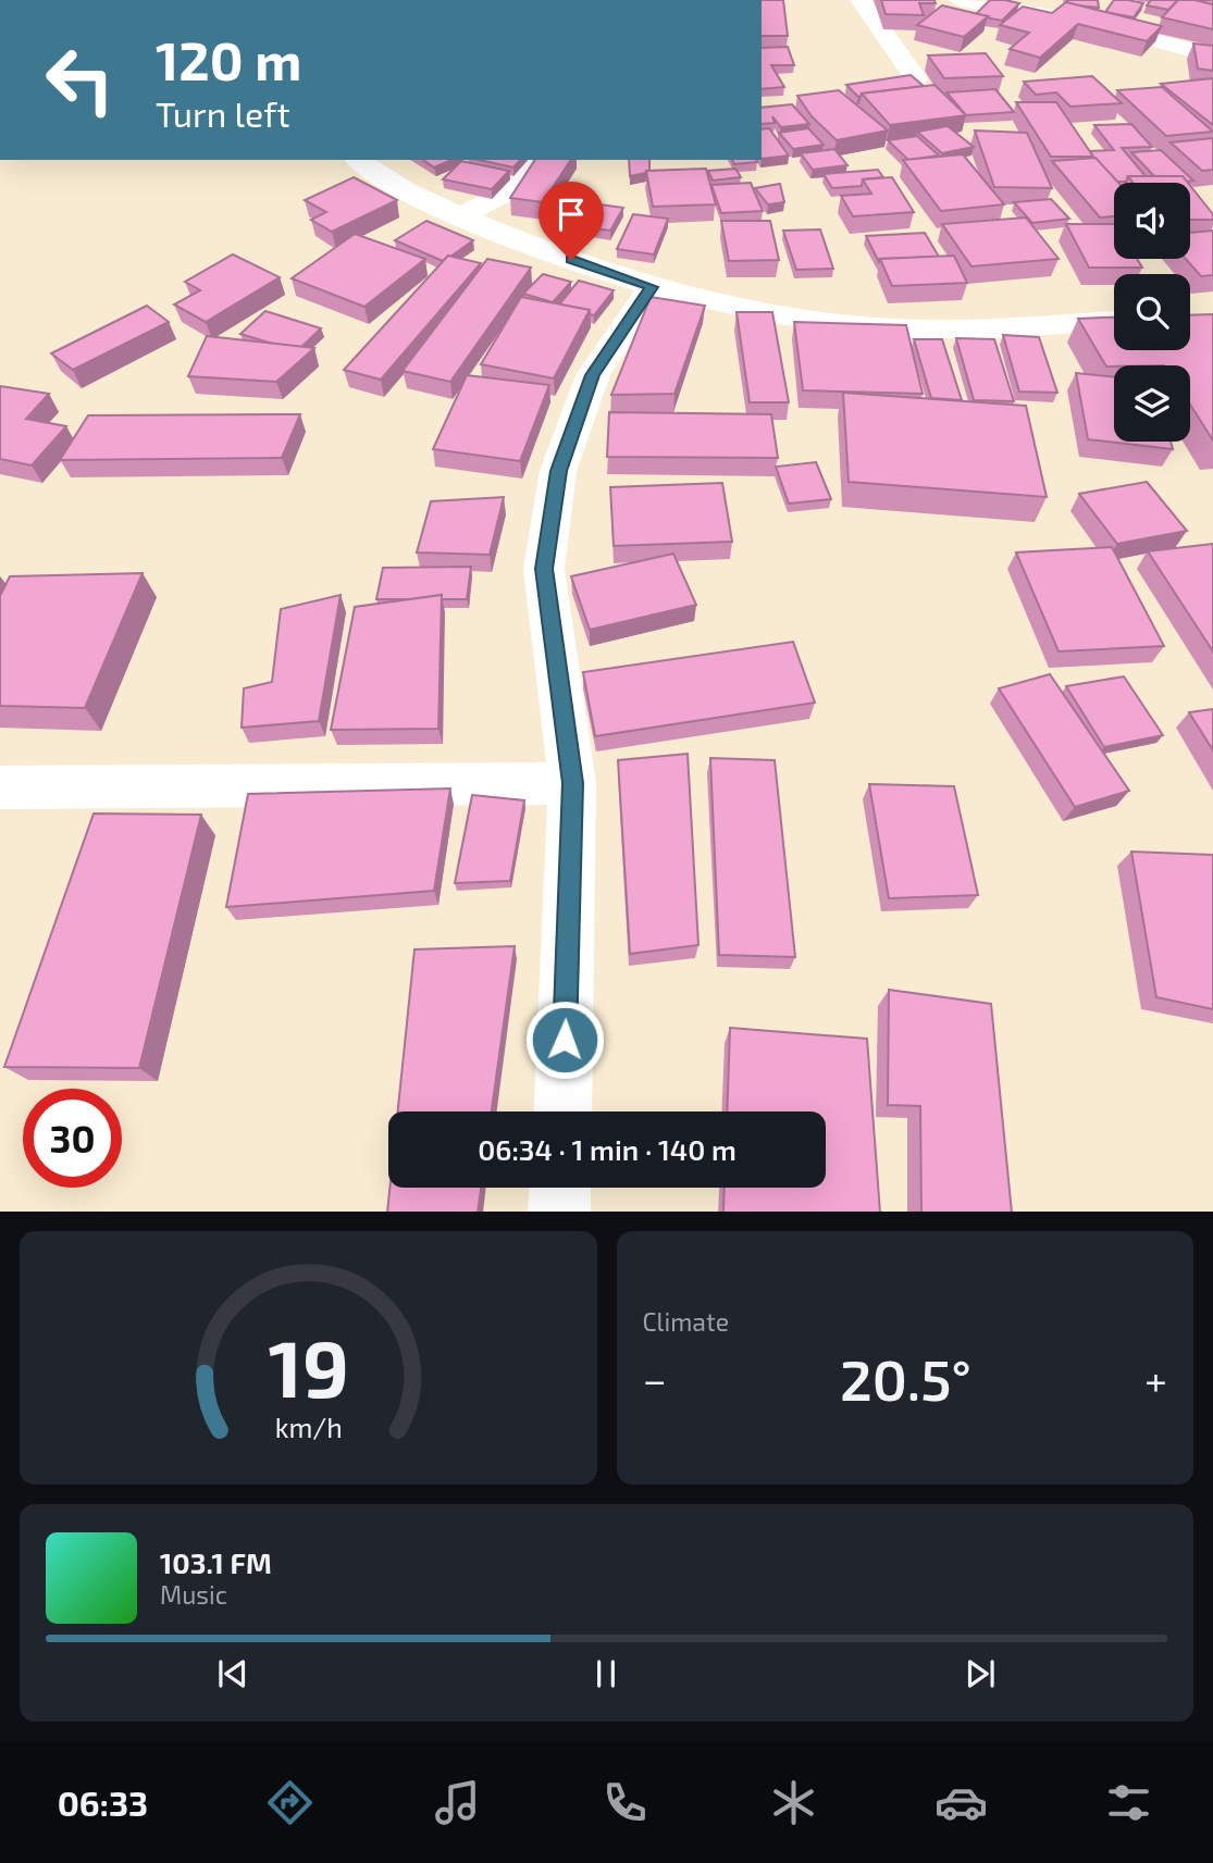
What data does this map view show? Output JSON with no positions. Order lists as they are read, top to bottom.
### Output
{
  "page": {
    "turn": ["120 m", "Turn left"],
    "limit": "30",
    "trip": "06:34 · 1 min · 140 m",
    "tile": "Climate",
    "heat": ["−", "20.5°", "+"],
    "song": ["103.1 FM", "Music"],
    "tabs": "06:33",
    "gauge": ["19", "km/h"]
  }
}
